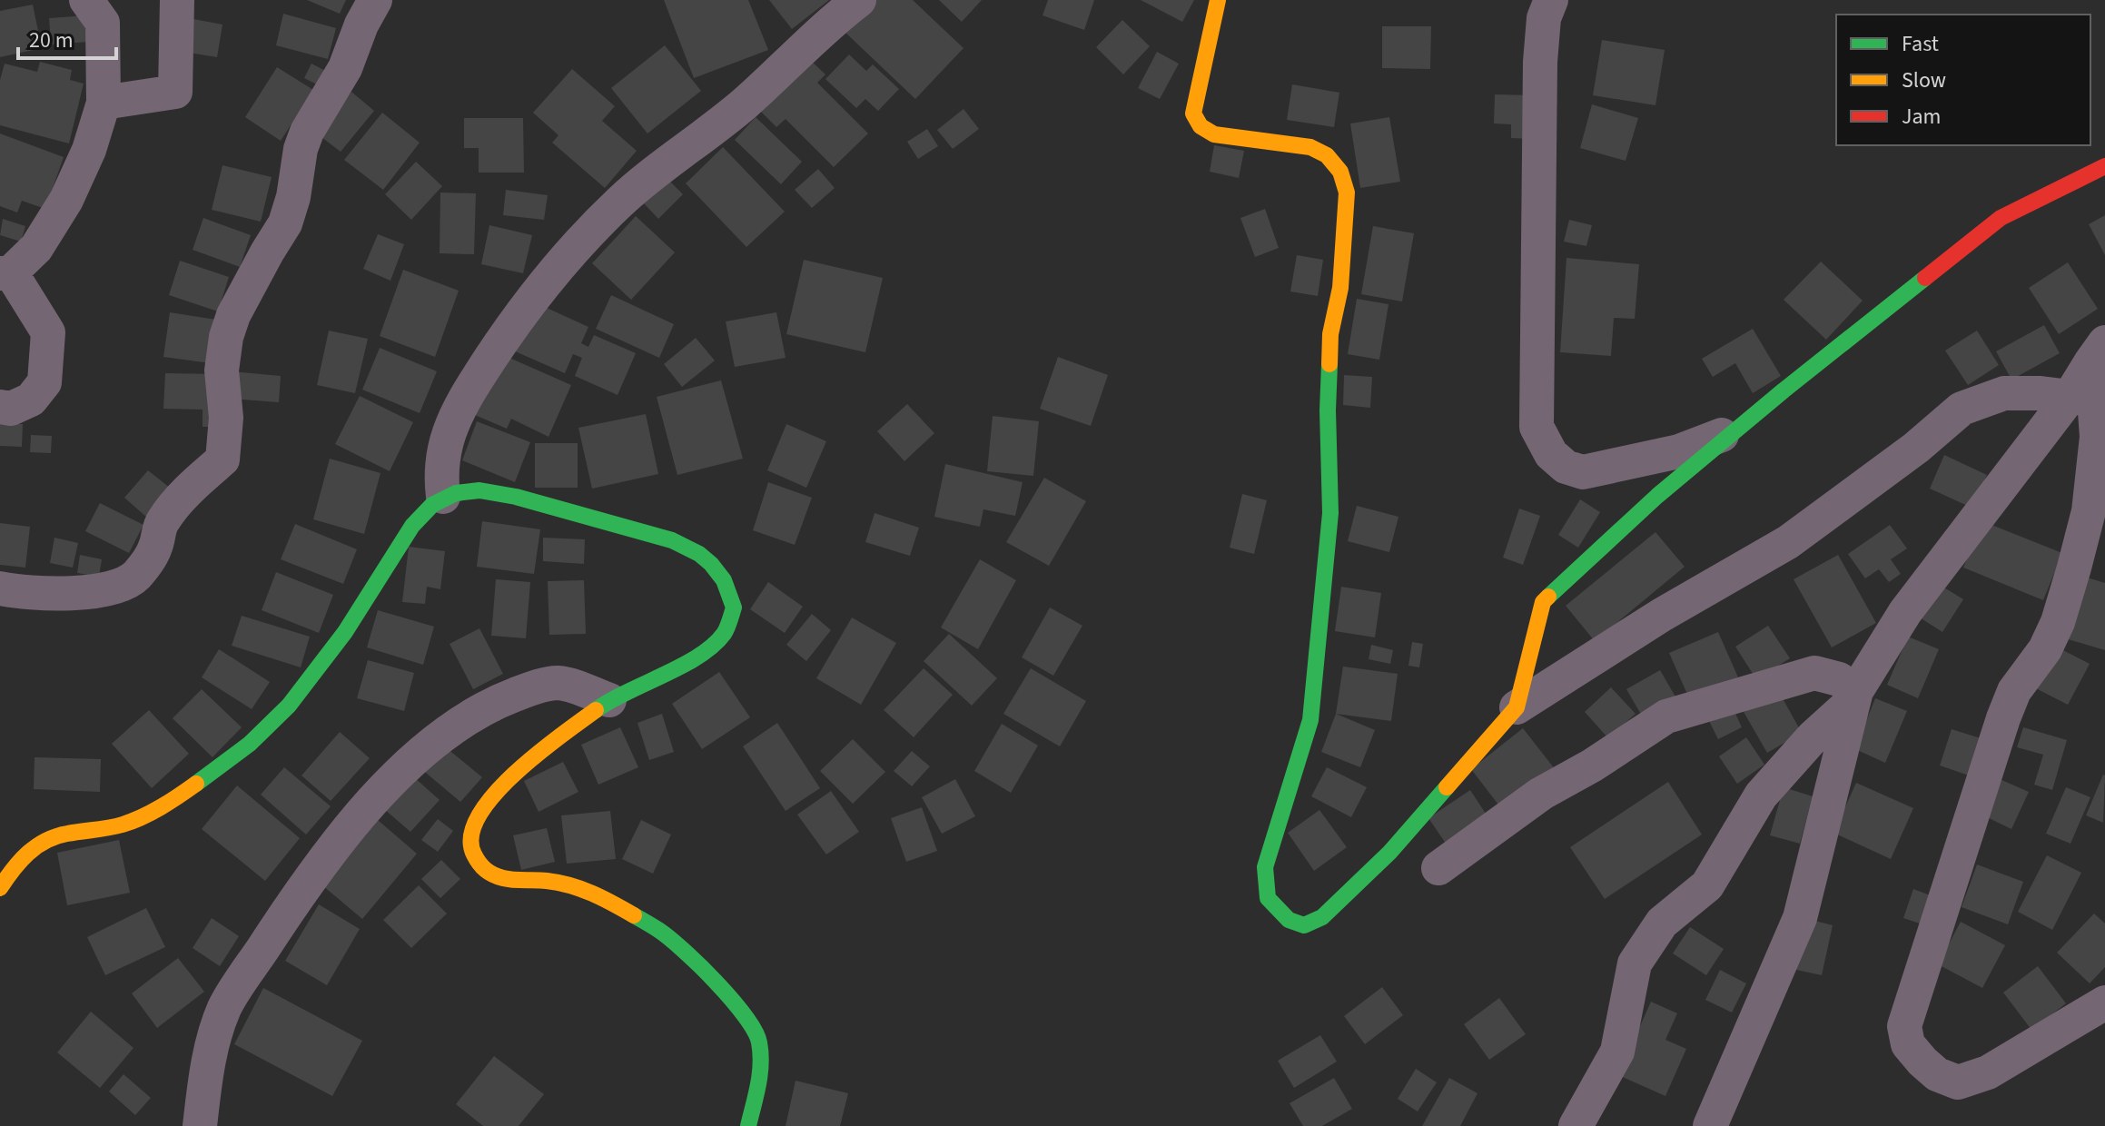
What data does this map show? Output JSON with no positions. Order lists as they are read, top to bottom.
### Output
{
  "legend": ["Fast", "Slow", "Jam"],
  "scale_bar": "20 m"
}
